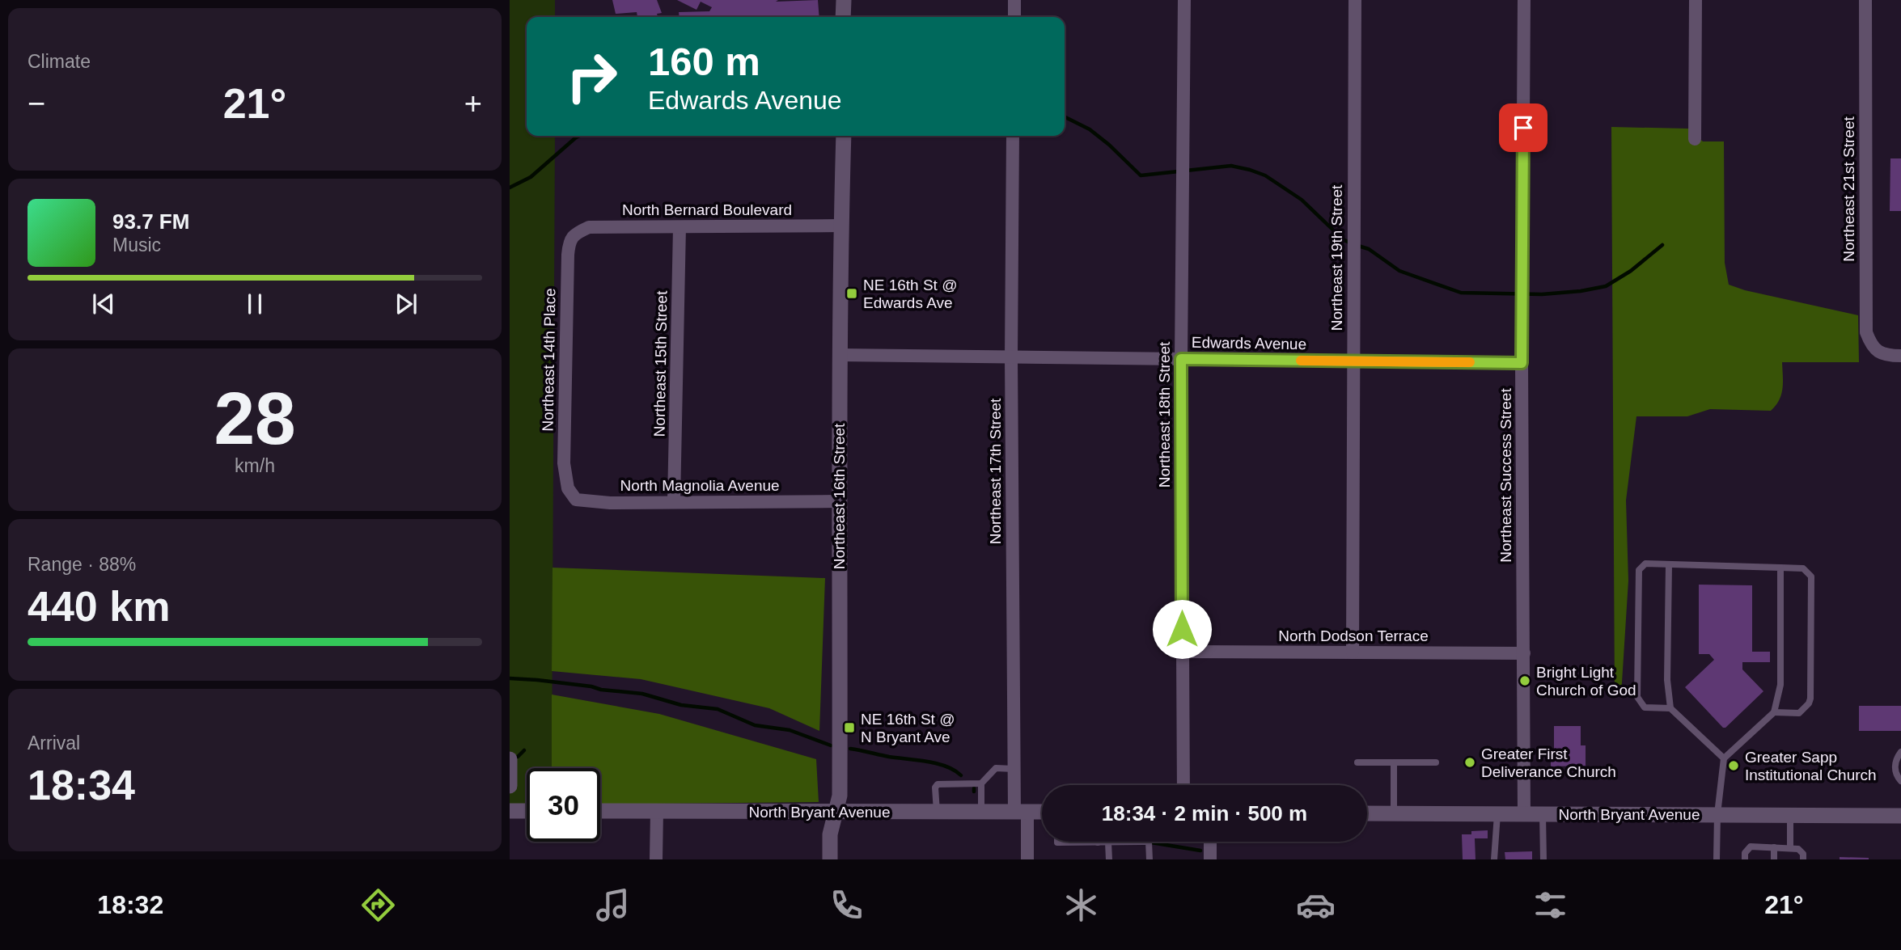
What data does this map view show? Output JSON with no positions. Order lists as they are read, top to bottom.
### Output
{
  "streets": {
    "street": [
      "Northeast 21st Street",
      "North Bernard Boulevard",
      "Northeast 19th Street",
      "Edwards Avenue",
      "Northeast 14th Place",
      "Northeast 15th Street",
      "Northeast 18th Street",
      "Northeast 17th Street",
      "Northeast Success Street",
      "North Magnolia Avenue",
      "Northeast 16th Street",
      "North Dodson Terrace",
      "North Bryant Avenue"
    ]
  },
  "crossings": [
    ["North Bernard Boulevard", "Northeast 14th Place"],
    ["North Bernard Boulevard", "Northeast 15th Street"],
    ["North Bernard Boulevard", "Northeast 16th Street"],
    ["Northeast 19th Street", "Edwards Avenue"],
    ["Northeast 19th Street", "North Dodson Terrace"],
    ["Edwards Avenue", "Northeast 18th Street"],
    ["Edwards Avenue", "Northeast 17th Street"],
    ["Edwards Avenue", "Northeast Success Street"],
    ["Edwards Avenue", "Northeast 16th Street"],
    ["Northeast 14th Place", "North Magnolia Avenue"],
    ["Northeast 15th Street", "North Magnolia Avenue"],
    ["Northeast 18th Street", "North Dodson Terrace"],
    ["Northeast 17th Street", "North Bryant Avenue"],
    ["Northeast Success Street", "North Dodson Terrace"],
    ["Northeast Success Street", "North Bryant Avenue"],
    ["North Magnolia Avenue", "Northeast 16th Street"],
    ["Northeast 16th Street", "North Bryant Avenue"]
  ],
  "places": {
    "transit": ["NE 16th St @ Edwards Ave", "NE 16th St @ N Bryant Ave"],
    "other": ["Bright Light Church of God", "Greater First Deliverance Church", "Greater Sapp Institutional Church"]
  },
  "page": {
    "tile": [
      "Climate",
      ["28", "km/h"],
      ["Range · 88%", "440 km"],
      ["Arrival", "18:34"]
    ],
    "turn": ["160 m", "Edwards Avenue"],
    "heat": ["−", "21°", "+"],
    "song": ["93.7 FM", "Music"],
    "limit": "30",
    "trip": "18:34 · 2 min · 500 m",
    "tabs": ["18:32", "21°"]
  }
}
